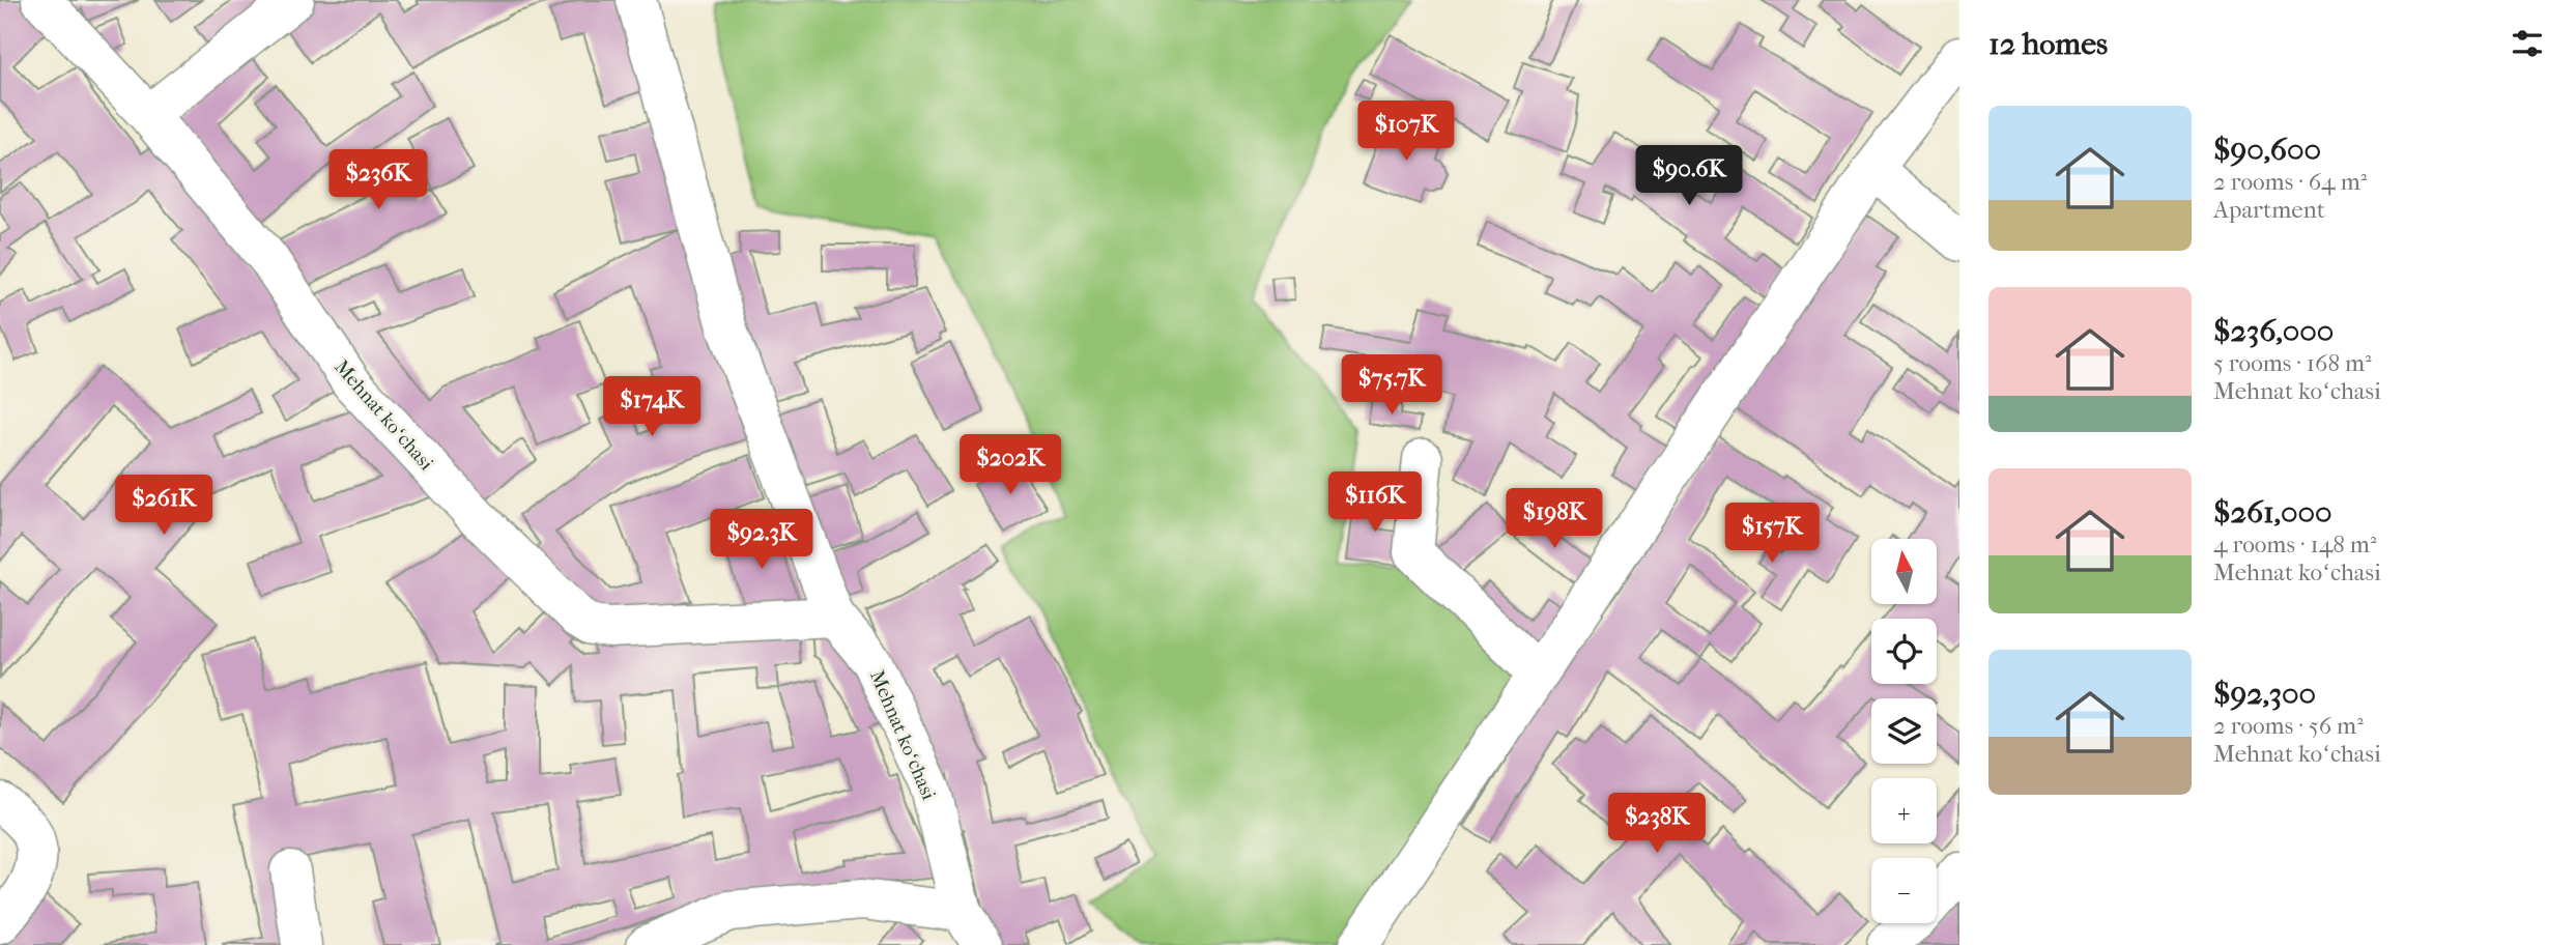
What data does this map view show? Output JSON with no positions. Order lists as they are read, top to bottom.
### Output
{
  "streets": {
    "street": ["Mehnat koʻchasi"]
  },
  "north": "top",
  "page": {
    "heading": "12 homes",
    "list": [
      {
        "name": "$90,600",
        "note": "2 rooms · 64 m² · Apartment"
      },
      {
        "name": "$236,000",
        "note": "5 rooms · 168 m² · Mehnat koʻchasi"
      },
      {
        "name": "$261,000",
        "note": "4 rooms · 148 m² · Mehnat koʻchasi"
      },
      {
        "name": "$92,300",
        "note": "2 rooms · 56 m² · Mehnat koʻchasi"
      }
    ],
    "price": [
      "$107K",
      "$90.6K",
      "$236K",
      "$75.7K",
      "$174K",
      "$202K",
      "$116K",
      "$261K",
      "$198K",
      "$157K",
      "$92.3K",
      "$238K"
    ],
    "map_buttons": ["+", "−"]
  }
}
